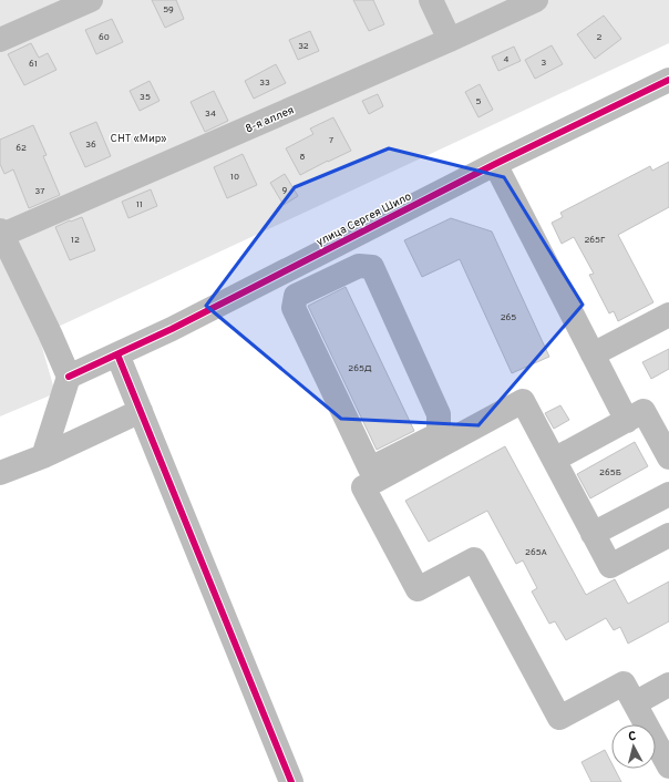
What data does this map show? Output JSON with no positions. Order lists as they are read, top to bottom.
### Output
{
  "streets": {
    "street": ["8-я аллея", "улица Сергея Шило"]
  },
  "parks": ["СНТ «Мир»"],
  "house_numbers": [
    "59",
    "60",
    "2",
    "32",
    "4",
    "3",
    "61",
    "33",
    "35",
    "5",
    "34",
    "7",
    "36",
    "62",
    "8",
    "10",
    "9",
    "37",
    "11",
    "12",
    "265Г",
    "265",
    "265Д",
    "265Б",
    "265А"
  ],
  "north": "top"
}
